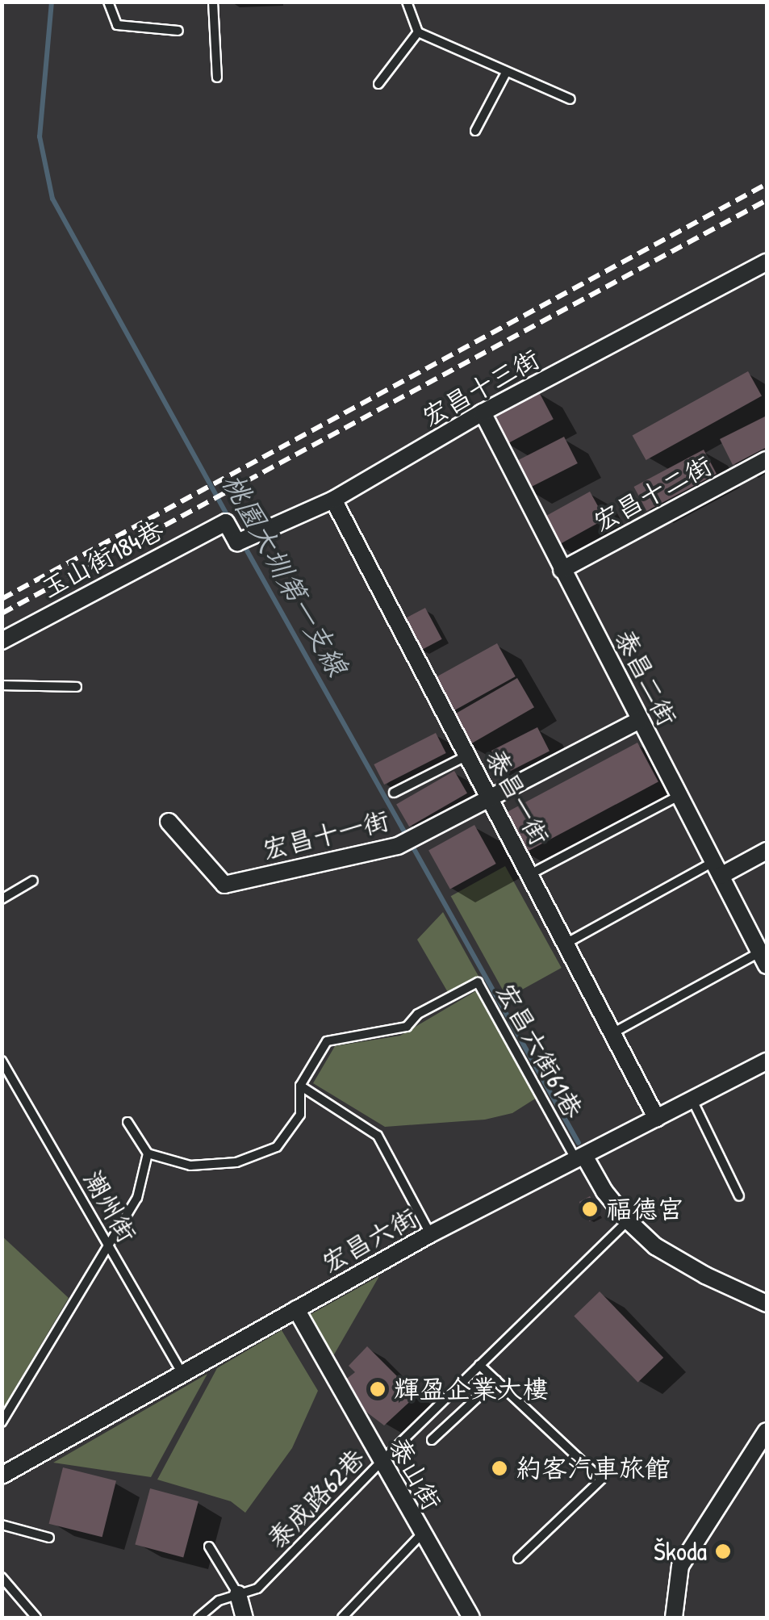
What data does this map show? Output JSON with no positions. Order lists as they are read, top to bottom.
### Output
{
  "streets": {
    "street": [
      "宏昌十三街",
      "宏昌十二街",
      "玉山街184巷",
      "泰昌二街",
      "泰昌一街",
      "宏昌十一街",
      "宏昌六街",
      "泰山街"
    ],
    "lane": ["宏昌六街61巷", "潮州街", "泰成路62巷"]
  },
  "crossings": [
    ["宏昌十三街", "玉山街184巷"],
    ["宏昌十三街", "泰昌二街"],
    ["宏昌十三街", "泰昌一街"],
    ["宏昌十二街", "泰昌二街"],
    ["泰昌二街", "宏昌十一街"],
    ["泰昌一街", "宏昌十一街"],
    ["泰昌一街", "宏昌六街"],
    ["宏昌六街61巷", "宏昌六街"],
    ["潮州街", "宏昌六街"],
    ["宏昌六街", "泰山街"],
    ["泰山街", "泰成路62巷"]
  ],
  "water": ["桃園大圳第一支線"],
  "places": [
    "福德宮",
    "輝盈企業大樓",
    "約客汽車旅館",
    "Škoda"
  ]
}
